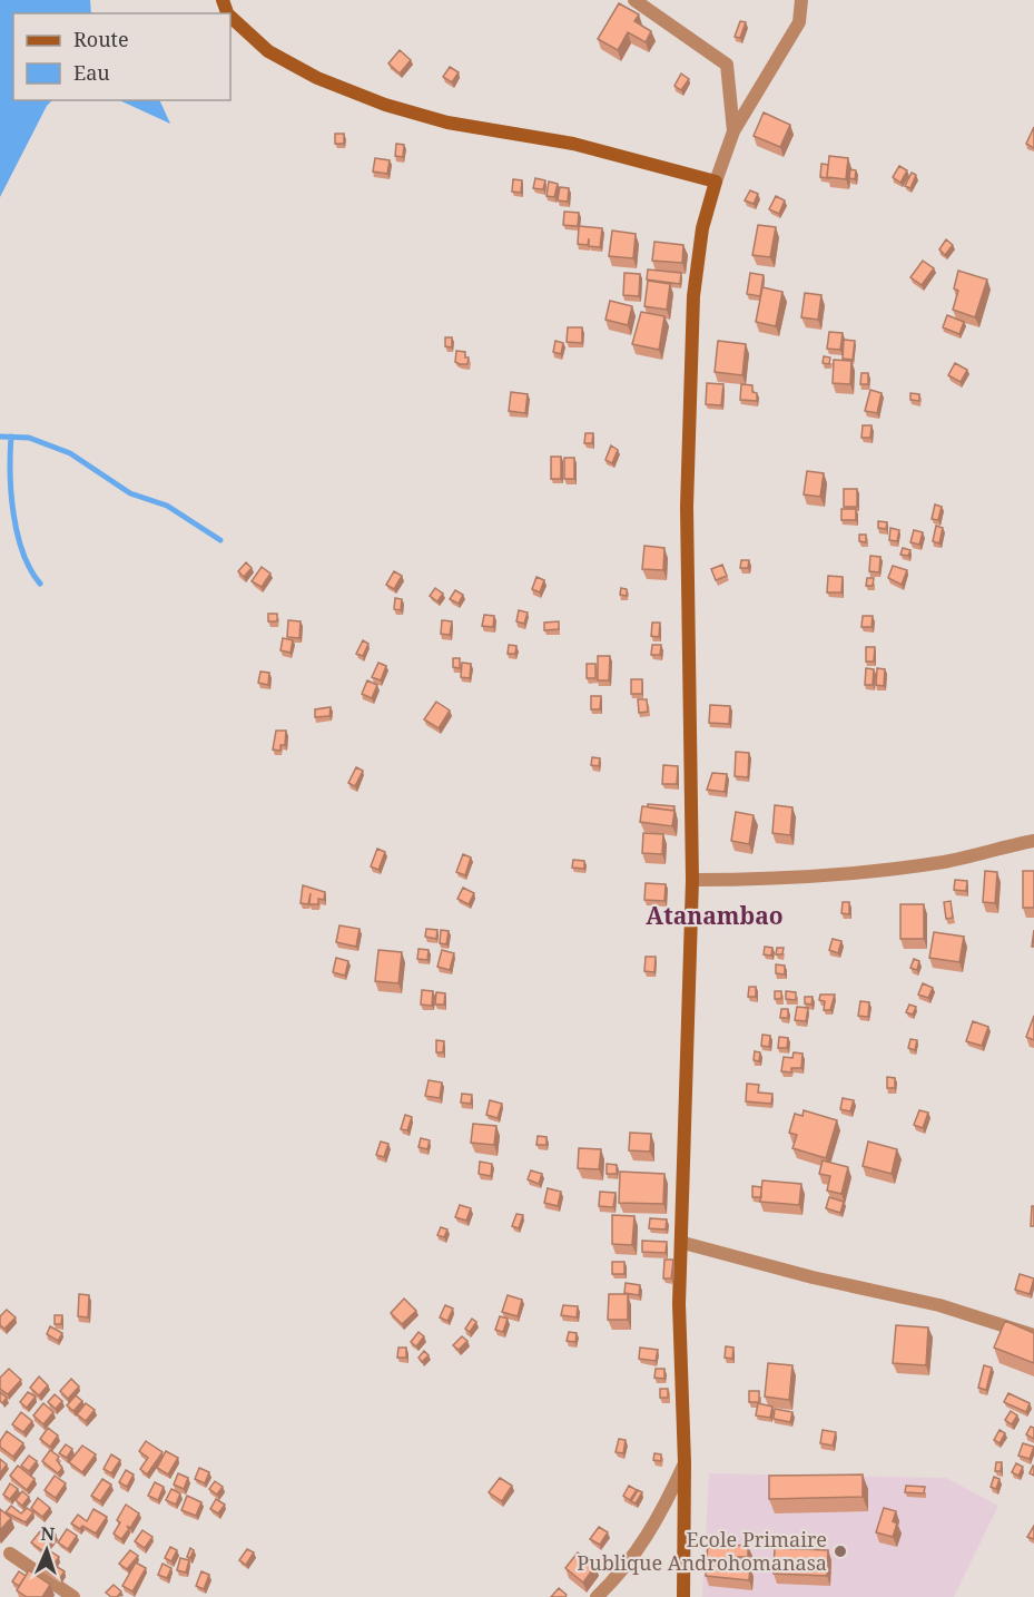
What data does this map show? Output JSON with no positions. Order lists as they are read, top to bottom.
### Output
{
  "districts": ["Atanambao"],
  "places": ["Ecole Primaire Publique Androhomanasa"],
  "legend": ["Route", "Eau"],
  "north": "top"
}
